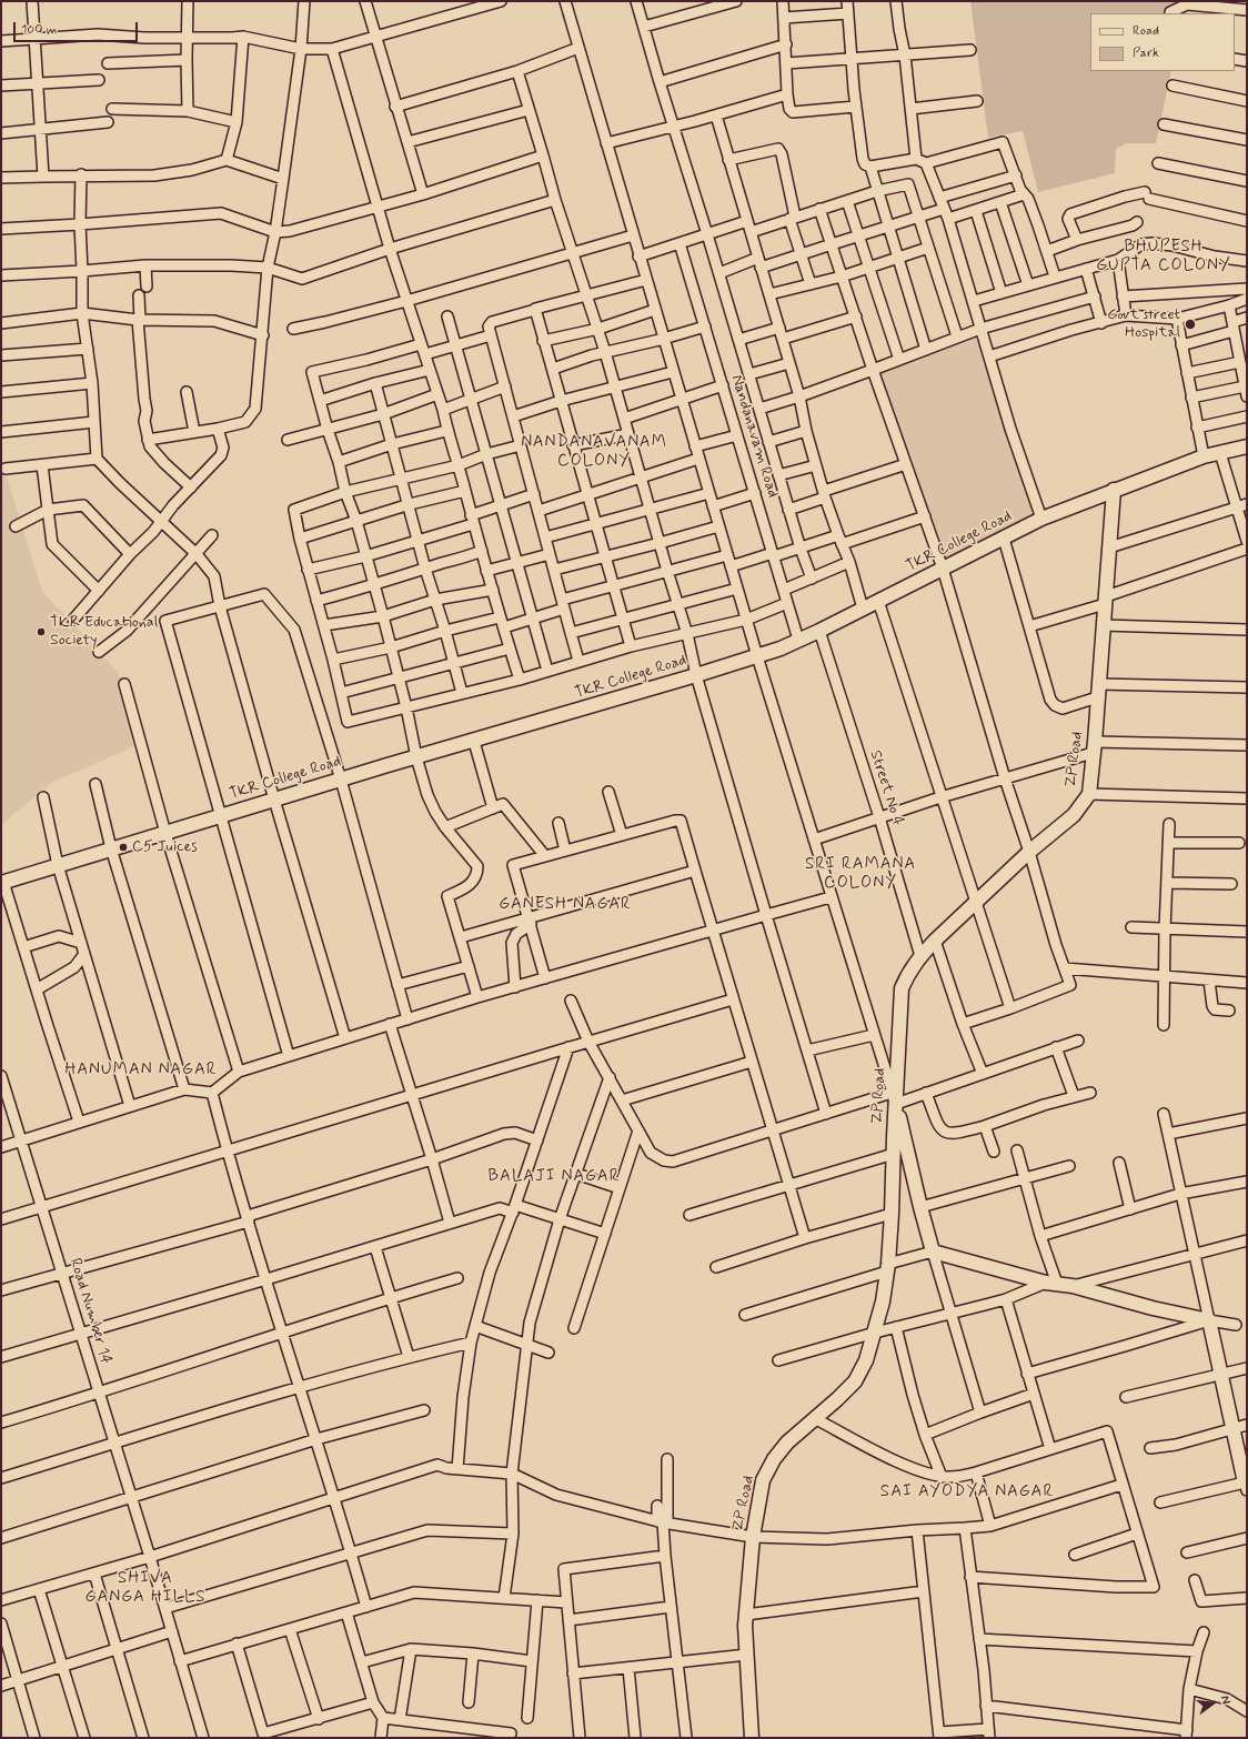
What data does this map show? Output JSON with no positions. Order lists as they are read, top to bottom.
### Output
{
  "streets": {
    "street": [
      "Nandanavam Road",
      "TKR College Road",
      "ZP Road",
      "Street No 4",
      "Road Number 14"
    ]
  },
  "crossings": [
    ["Nandanavam Road", "TKR College Road"],
    ["TKR College Road", "ZP Road"],
    ["TKR College Road", "Street No 4"],
    ["ZP Road", "Street No 4"]
  ],
  "districts": [
    "BHUPESH GUPTA COLONY",
    "NANDANAVANAM COLONY",
    "SRI RAMANA COLONY",
    "GANESH NAGAR",
    "HANUMAN NAGAR",
    "BALAJI NAGAR",
    "SAI AYODYA NAGAR",
    "SHIVA GANGA HILLS"
  ],
  "places": ["Govt street Hospital", "TKR Educational Society", "C5 Juices"],
  "legend": ["Road", "Park"],
  "scale_bar": "100 m",
  "north": "right"
}
